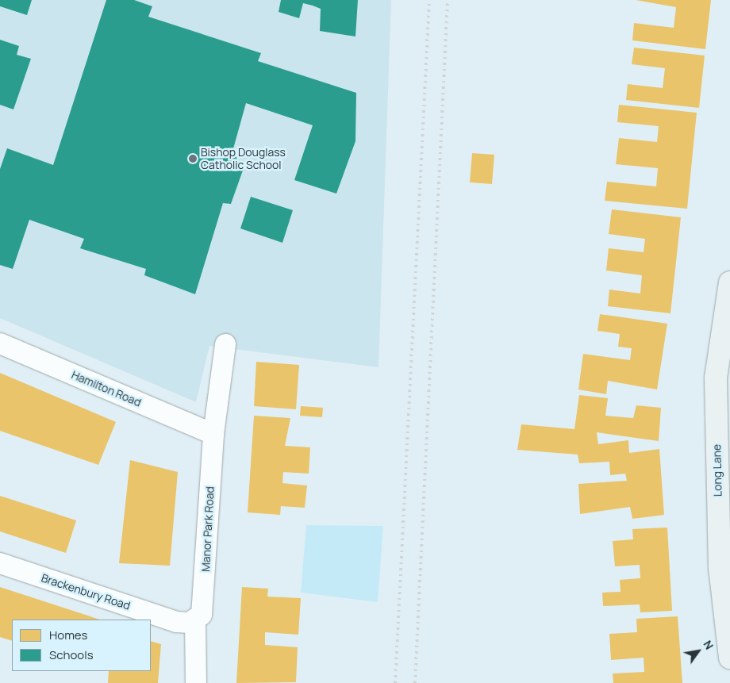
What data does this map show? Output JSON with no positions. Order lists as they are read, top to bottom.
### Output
{
  "streets": {
    "street": [
      "Hamilton Road",
      "Long Lane",
      "Manor Park Road",
      "Brackenbury Road"
    ]
  },
  "crossings": [
    ["Hamilton Road", "Manor Park Road"],
    ["Manor Park Road", "Brackenbury Road"]
  ],
  "places": ["Bishop Douglass Catholic School"],
  "legend": ["Homes", "Schools"],
  "north": "top right"
}
